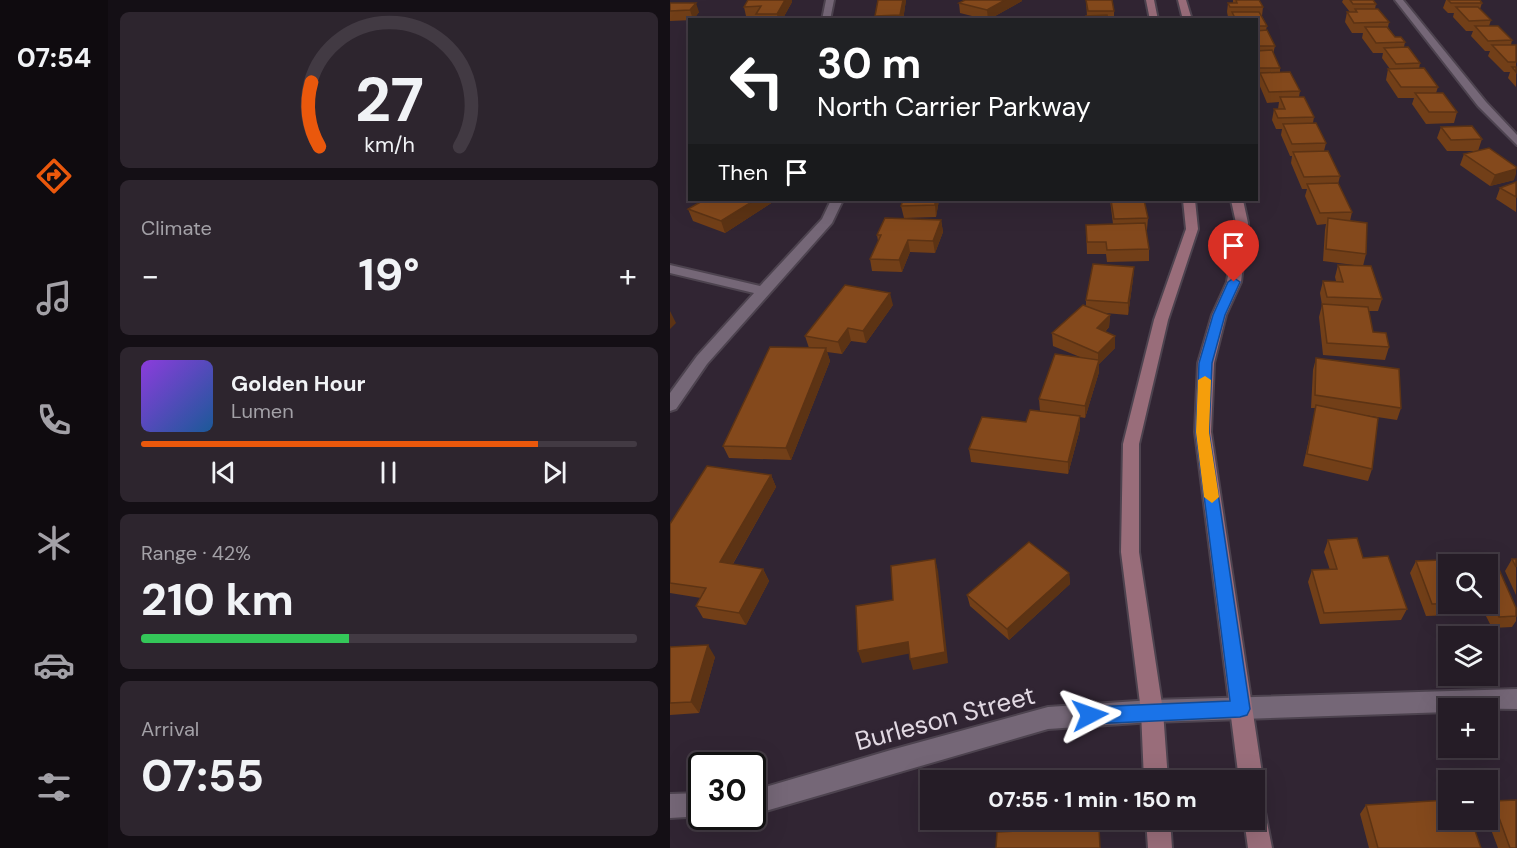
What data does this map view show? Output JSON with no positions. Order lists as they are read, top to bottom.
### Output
{
  "streets": {
    "street": ["Burleson Street"]
  },
  "page": {
    "tabs": "07:54",
    "turn": ["30 m", "North Carrier Parkway"],
    "then": "Then",
    "tile": [
      "Climate",
      ["Range · 42%", "210 km"],
      ["Arrival", "07:55"]
    ],
    "heat": ["−", "19°", "+"],
    "song": ["Golden Hour", "Lumen"],
    "map_buttons": ["+", "−"],
    "limit": "30",
    "trip": "07:55 · 1 min · 150 m",
    "gauge": ["27", "km/h"]
  }
}
